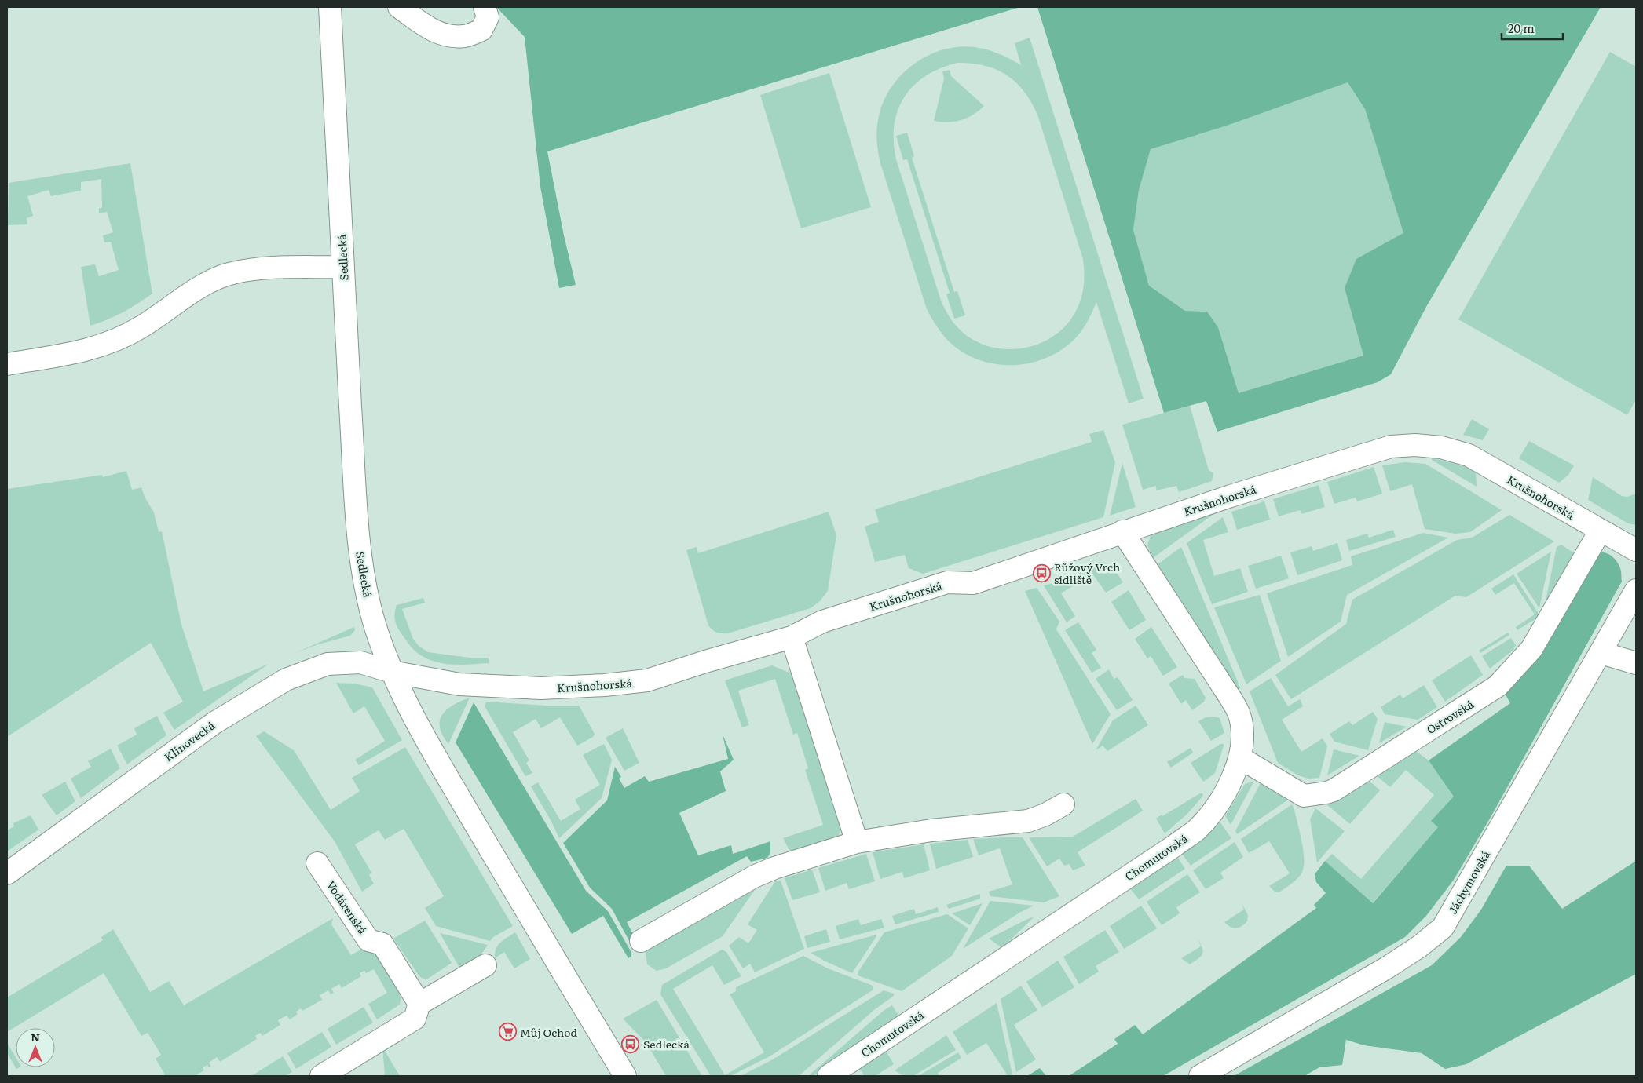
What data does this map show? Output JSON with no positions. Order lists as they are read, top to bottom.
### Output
{
  "streets": {
    "street": [
      "Sedlecká",
      "Krušnohorská",
      "Ostrovská",
      "Klínovecká",
      "Chomutovská",
      "Jáchymovská",
      "Vodárenská"
    ]
  },
  "crossings": [
    ["Sedlecká", "Krušnohorská"],
    ["Sedlecká", "Klínovecká"],
    ["Krušnohorská", "Ostrovská"],
    ["Krušnohorská", "Klínovecká"],
    ["Krušnohorská", "Chomutovská"],
    ["Ostrovská", "Chomutovská"]
  ],
  "places": {
    "bus stop": ["Růžový Vrch sídliště", "Sedlecká"],
    "supermarket": ["Můj Ochod"]
  },
  "scale_bar": "20 m",
  "north": "top"
}
